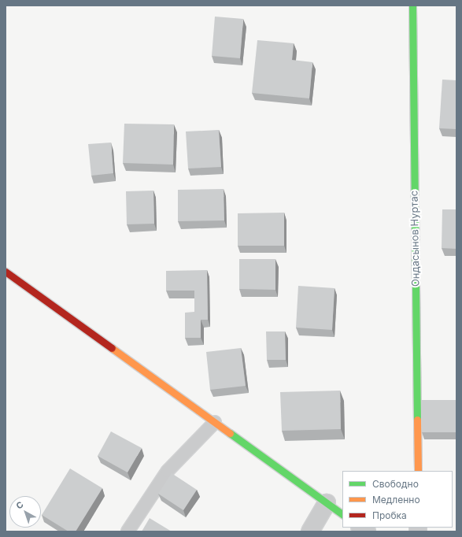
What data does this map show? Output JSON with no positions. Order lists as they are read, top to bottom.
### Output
{
  "streets": {
    "street": ["Ондасынов Нуртас"]
  },
  "legend": ["Свободно", "Медленно", "Пробка"],
  "north": "top left"
}
